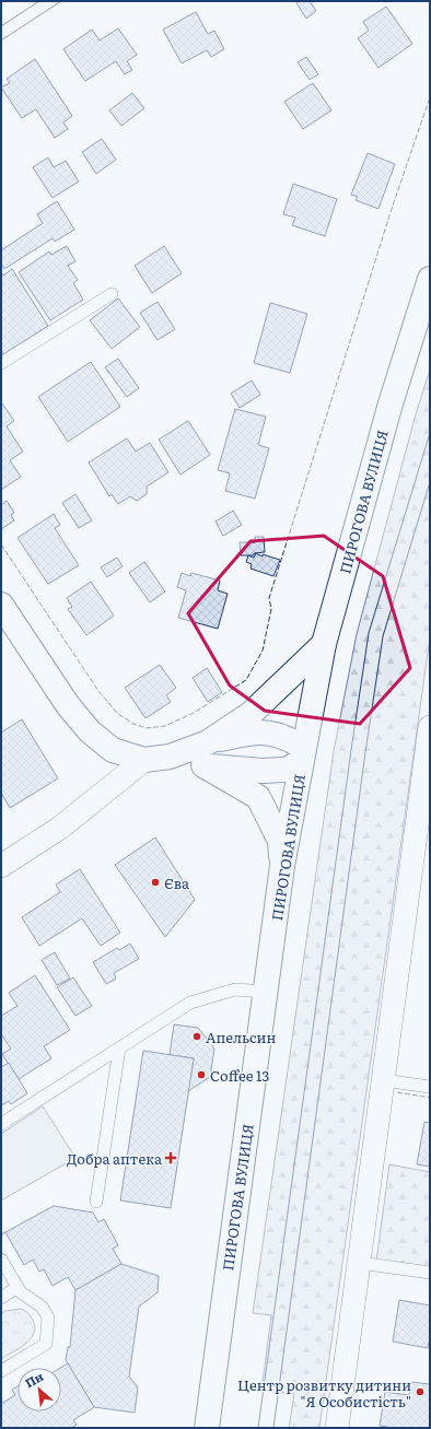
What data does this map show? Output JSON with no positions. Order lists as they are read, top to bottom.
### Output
{
  "streets": {
    "main road": ["ПИРОГОВА ВУЛИЦЯ"]
  },
  "places": {
    "other": [
      "Єва",
      "Апельсин",
      "Coffee 13",
      "Центр розвитку дитини \"Я Особистість\""
    ],
    "health": ["Добра аптека"]
  },
  "north": "top left"
}
